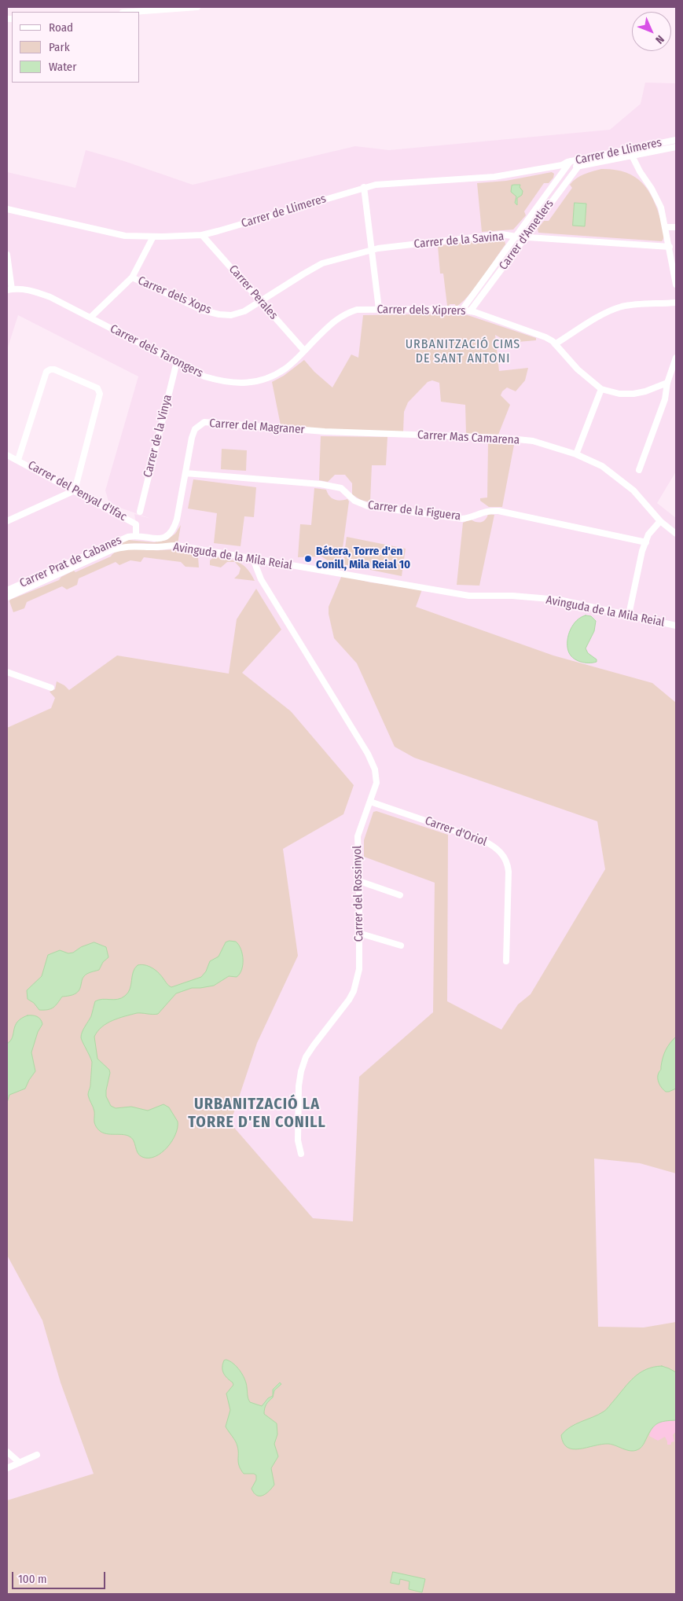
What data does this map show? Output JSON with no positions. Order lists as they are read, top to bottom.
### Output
{
  "streets": {
    "street": [
      "Carrer de Llimeres",
      "Carrer d'Ametlers",
      "Carrer de la Savina",
      "Carrer Perales",
      "Carrer dels Xops",
      "Carrer dels Xiprers",
      "Carrer dels Tarongers",
      "Carrer del Magraner",
      "Carrer de la Vinya",
      "Carrer Mas Camarena",
      "Carrer del Penyal d'Ifac",
      "Carrer de la Figuera",
      "Avinguda de la Mila Reial",
      "Carrer Prat de Cabanes",
      "Carrer d'Oriol",
      "Carrer del Rossinyol"
    ]
  },
  "crossings": [
    ["Carrer de Llimeres", "Carrer d'Ametlers"],
    ["Carrer de Llimeres", "Carrer Perales"],
    ["Carrer d'Ametlers", "Carrer de la Savina"],
    ["Carrer d'Ametlers", "Carrer dels Xiprers"],
    ["Carrer de la Savina", "Carrer Perales"],
    ["Carrer de la Savina", "Carrer dels Xops"],
    ["Carrer Perales", "Carrer dels Xops"],
    ["Carrer Perales", "Carrer dels Xiprers"],
    ["Carrer Perales", "Carrer dels Tarongers"],
    ["Carrer dels Xiprers", "Carrer dels Tarongers"],
    ["Carrer dels Tarongers", "Carrer de la Vinya"],
    ["Carrer del Magraner", "Carrer Mas Camarena"],
    ["Carrer del Magraner", "Carrer del Penyal d'Ifac"],
    ["Carrer del Magraner", "Carrer de la Figuera"],
    ["Carrer del Magraner", "Carrer Prat de Cabanes"],
    ["Carrer del Penyal d'Ifac", "Carrer Prat de Cabanes"],
    ["Avinguda de la Mila Reial", "Carrer del Rossinyol"],
    ["Carrer d'Oriol", "Carrer del Rossinyol"]
  ],
  "districts": ["URBANITZACIÓ CIMS DE SANT ANTONI", "URBANITZACIÓ LA TORRE D'EN CONILL"],
  "places": ["Bétera, Torre d'en Conill, Mila Reial 10"],
  "legend": ["Road", "Park", "Water"],
  "scale_bar": "100 m",
  "north": "bottom right"
}
